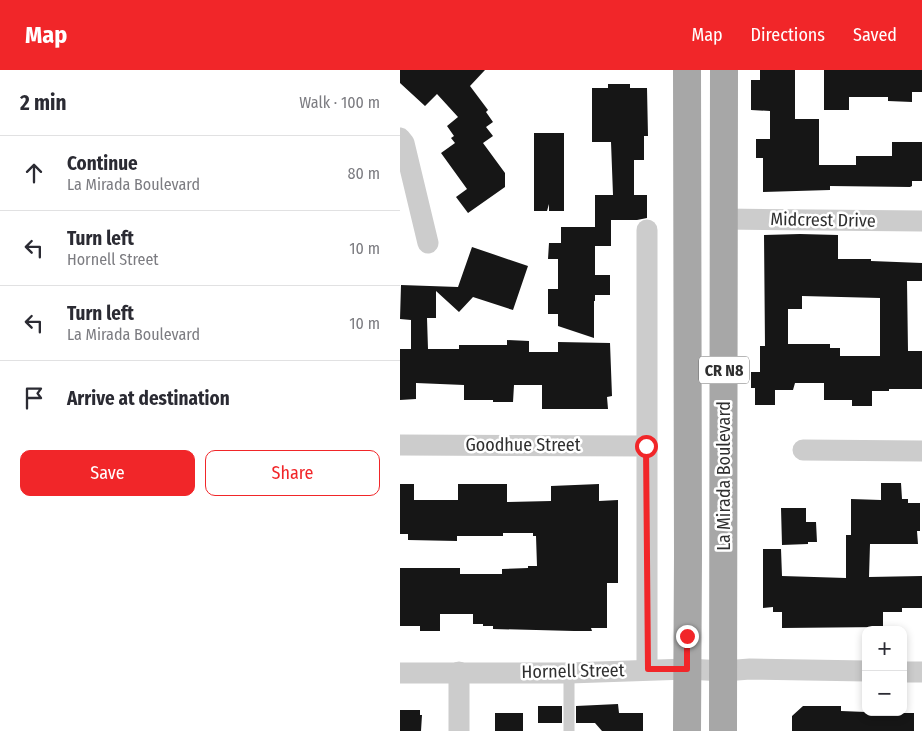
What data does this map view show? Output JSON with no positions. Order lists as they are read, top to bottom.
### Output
{
  "streets": {
    "main road": ["CR N8", "La Mirada Boulevard"],
    "street": ["Midcrest Drive", "Goodhue Street", "Hornell Street"]
  },
  "crossings": [
    ["Midcrest Drive", "La Mirada Boulevard"],
    ["La Mirada Boulevard", "Hornell Street"]
  ],
  "page": {
    "header": "Map",
    "nav": ["Map", "Directions", "Saved"],
    "heading": ["2 min", "Walk · 100 m"],
    "list": [
      ["Continue", "La Mirada Boulevard", "80 m"],
      ["Turn left", "Hornell Street", "10 m"],
      ["Turn left", "La Mirada Boulevard", "10 m"],
      "Arrive at destination"
    ],
    "buttons": ["Save", "Share"],
    "map_buttons": ["+", "−"]
  }
}
